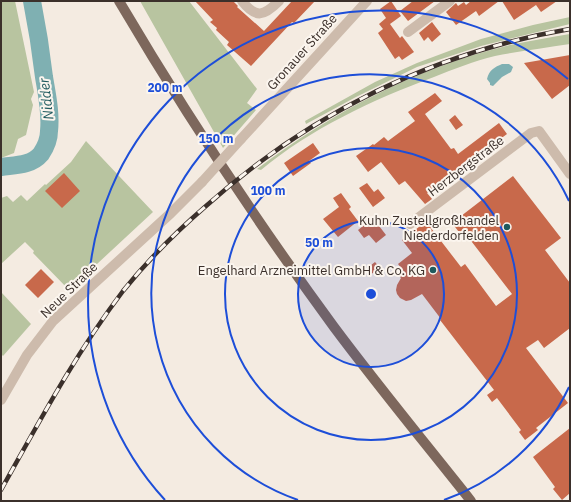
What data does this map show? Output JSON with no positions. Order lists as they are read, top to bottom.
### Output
{
  "streets": {
    "street": ["Gronauer Straße", "Herzbergstraße", "Neue Straße"]
  },
  "crossings": [
    ["Gronauer Straße", "Neue Straße"]
  ],
  "water": ["Nidder"],
  "places": ["Kuhn Zustellgroßhandel Niederdorfelden", "Engelhard Arzneimittel GmbH & Co. KG"],
  "rings": [
    "200 m",
    "150 m",
    "100 m",
    "50 m"
  ]
}
